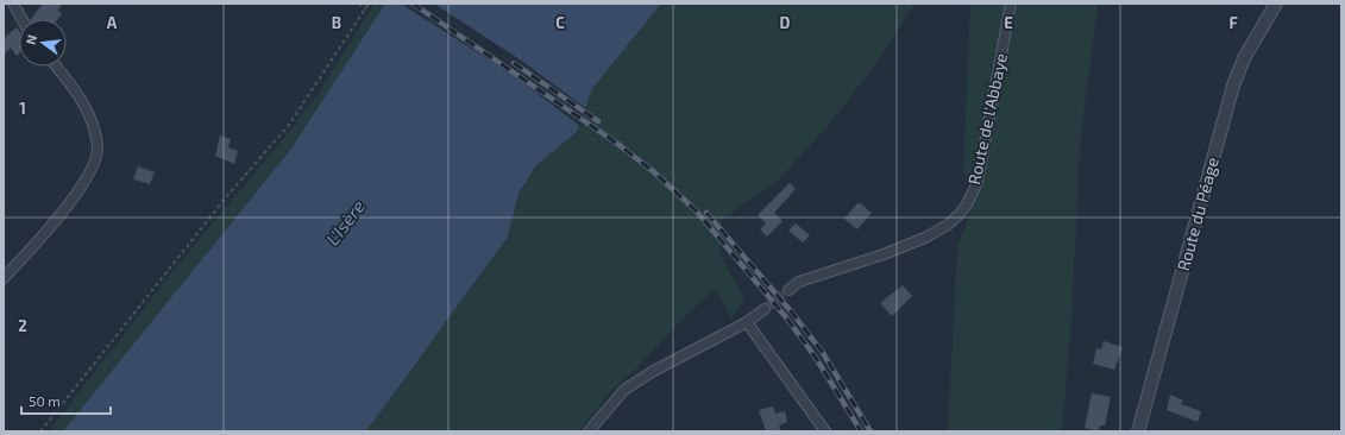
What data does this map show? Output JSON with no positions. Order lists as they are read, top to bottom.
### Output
{
  "streets": {
    "street": ["Route de l'Abbaye", "Route du Péage"]
  },
  "water": ["L'Isère"],
  "scale_bar": "50 m",
  "north": "left",
  "grid": {
    "columns": [
      "A",
      "B",
      "C",
      "D",
      "E",
      "F"
    ],
    "rows": ["1", "2"]
  }
}
